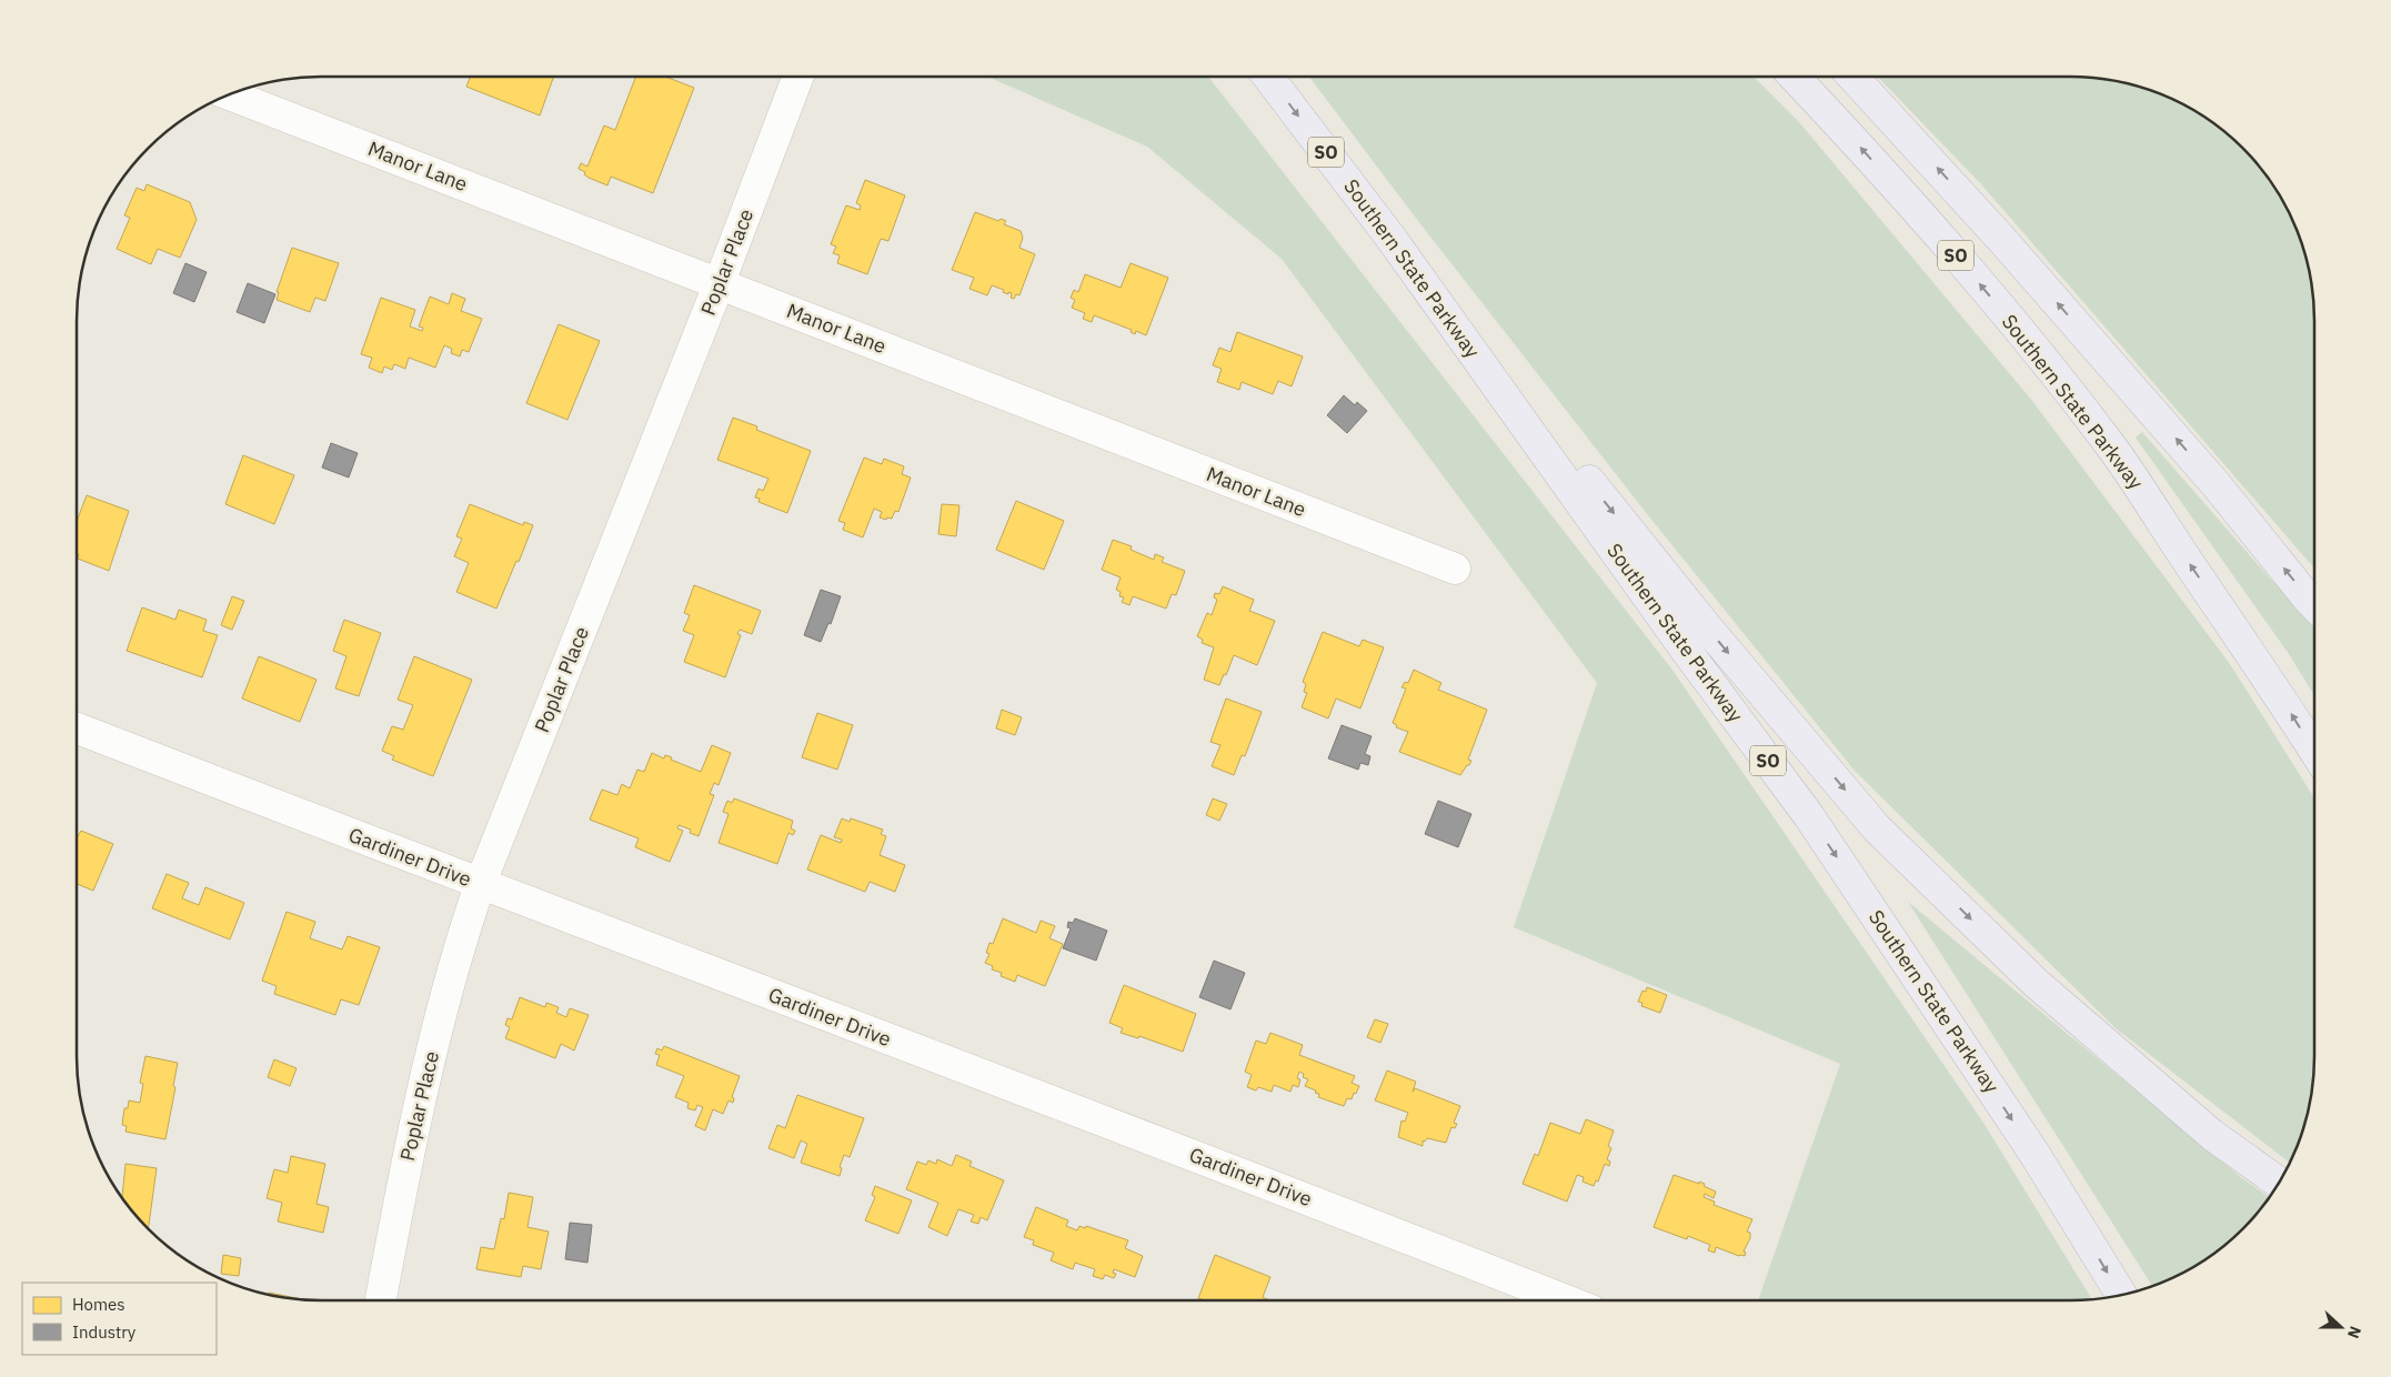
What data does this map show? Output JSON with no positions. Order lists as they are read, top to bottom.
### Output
{
  "streets": {
    "highway": ["SO", "Southern State Parkway"],
    "street": ["Manor Lane", "Poplar Place", "Gardiner Drive"]
  },
  "crossings": [
    ["Manor Lane", "Poplar Place"],
    ["Poplar Place", "Gardiner Drive"]
  ],
  "legend": ["Homes", "Industry"],
  "north": "right"
}
